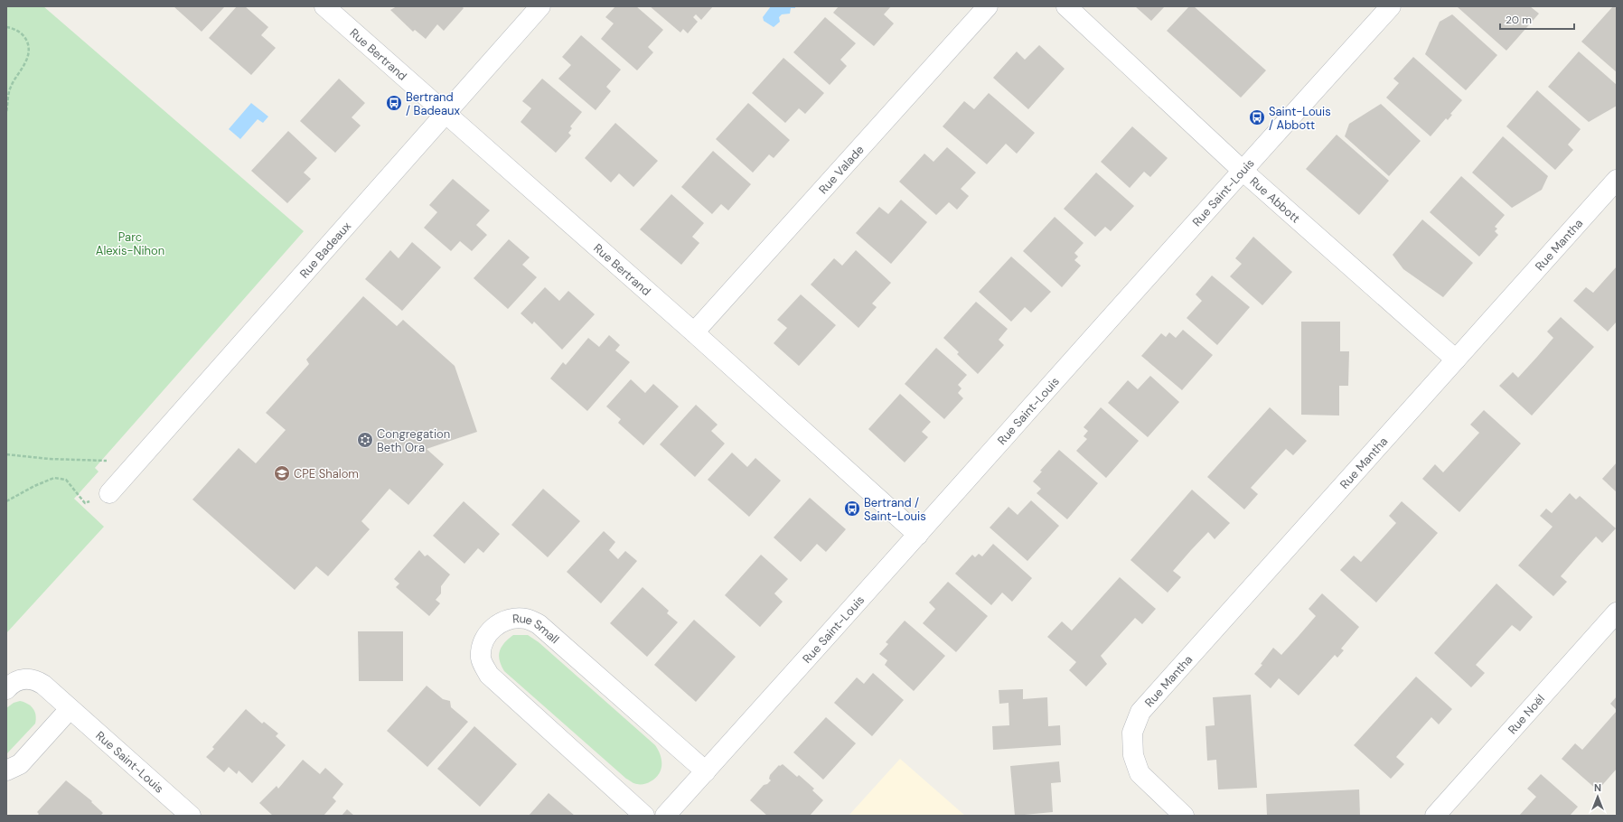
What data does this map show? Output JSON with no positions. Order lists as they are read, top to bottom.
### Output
{
  "streets": {
    "street": [
      "Rue Bertrand",
      "Rue Valade",
      "Rue Saint-Louis",
      "Rue Abbott",
      "Rue Mantha",
      "Rue Badeaux",
      "Rue Small",
      "Rue Noël"
    ]
  },
  "crossings": [
    ["Rue Bertrand", "Rue Valade"],
    ["Rue Bertrand", "Rue Saint-Louis"],
    ["Rue Bertrand", "Rue Badeaux"],
    ["Rue Saint-Louis", "Rue Abbott"],
    ["Rue Saint-Louis", "Rue Small"],
    ["Rue Abbott", "Rue Mantha"]
  ],
  "parks": ["Parc Alexis-Nihon"],
  "places": {
    "bus stop": ["Bertrand / Badeaux", "Saint-Louis / Abbott", "Bertrand / Saint-Louis"],
    "synagogue": ["Congregation Beth Ora"],
    "school or university": ["CPE Shalom"]
  },
  "scale_bar": "20 m",
  "north": "top"
}
